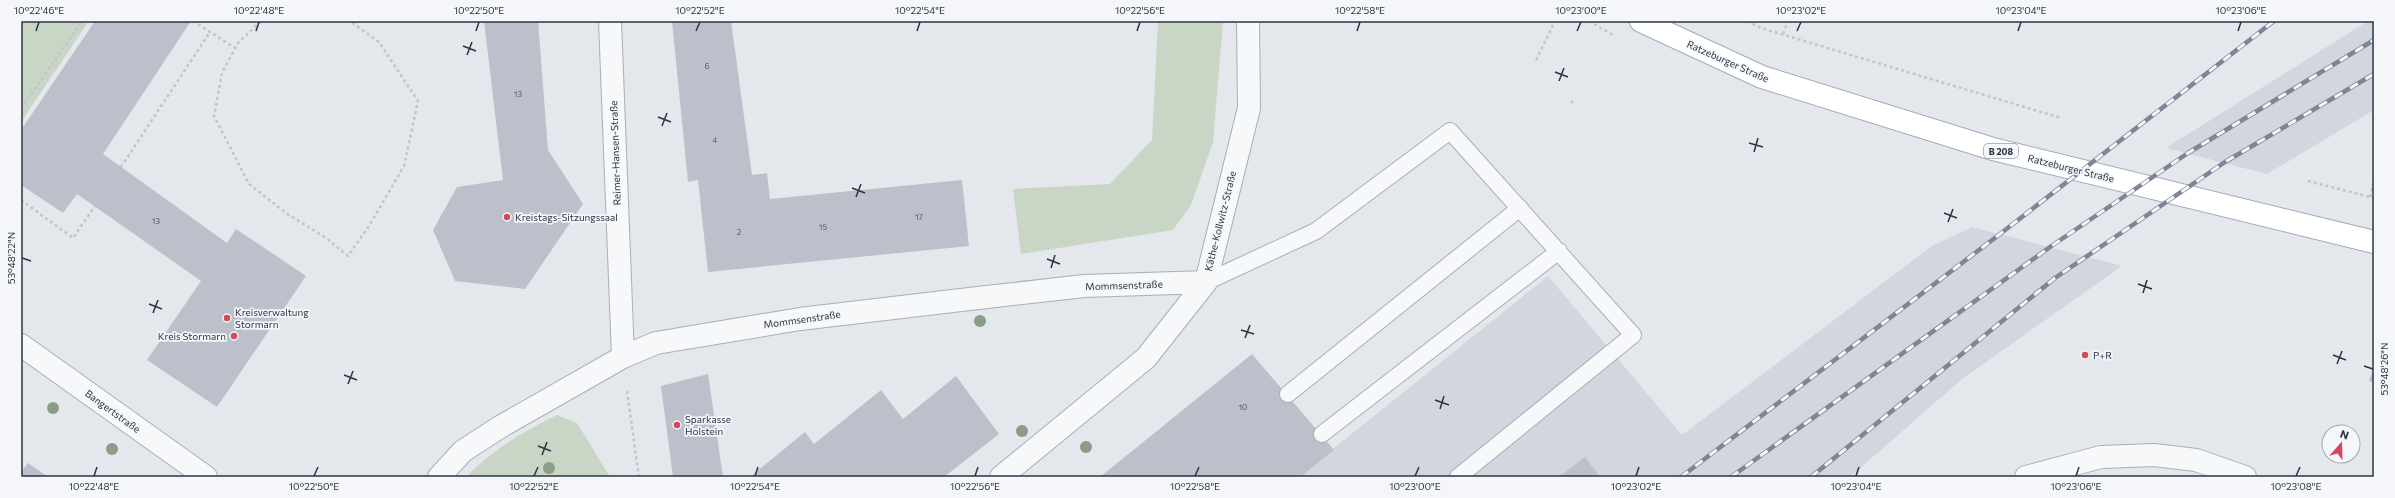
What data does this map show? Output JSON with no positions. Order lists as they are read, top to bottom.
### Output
{
  "streets": {
    "main road": ["Ratzeburger Straße", "B 208"],
    "street": [
      "Reimer-Hansen-Straße",
      "Käthe-Kollwitz-Straße",
      "Mommsenstraße",
      "Bangertstraße"
    ]
  },
  "crossings": [
    ["Reimer-Hansen-Straße", "Mommsenstraße"],
    ["Käthe-Kollwitz-Straße", "Mommsenstraße"]
  ],
  "places": [
    "Kreistags-Sitzungssaal",
    "Kreisverwaltung Stormarn",
    "Kreis Stormarn",
    "P+R",
    "Sparkasse Holstein"
  ],
  "house_numbers": [
    "6",
    "13",
    "4",
    "17",
    "13",
    "15",
    "2",
    "10"
  ],
  "north": "top",
  "coordinates": [
    "10°22'46\"E",
    "10°22'48\"E",
    "10°22'50\"E",
    "10°22'52\"E",
    "10°22'54\"E",
    "10°22'56\"E",
    "10°22'58\"E",
    "10°23'00\"E",
    "10°23'02\"E",
    "10°23'04\"E",
    "10°23'06\"E",
    "53°48'22\"N",
    "53°48'26\"N",
    "10°23'08\"E"
  ]
}
